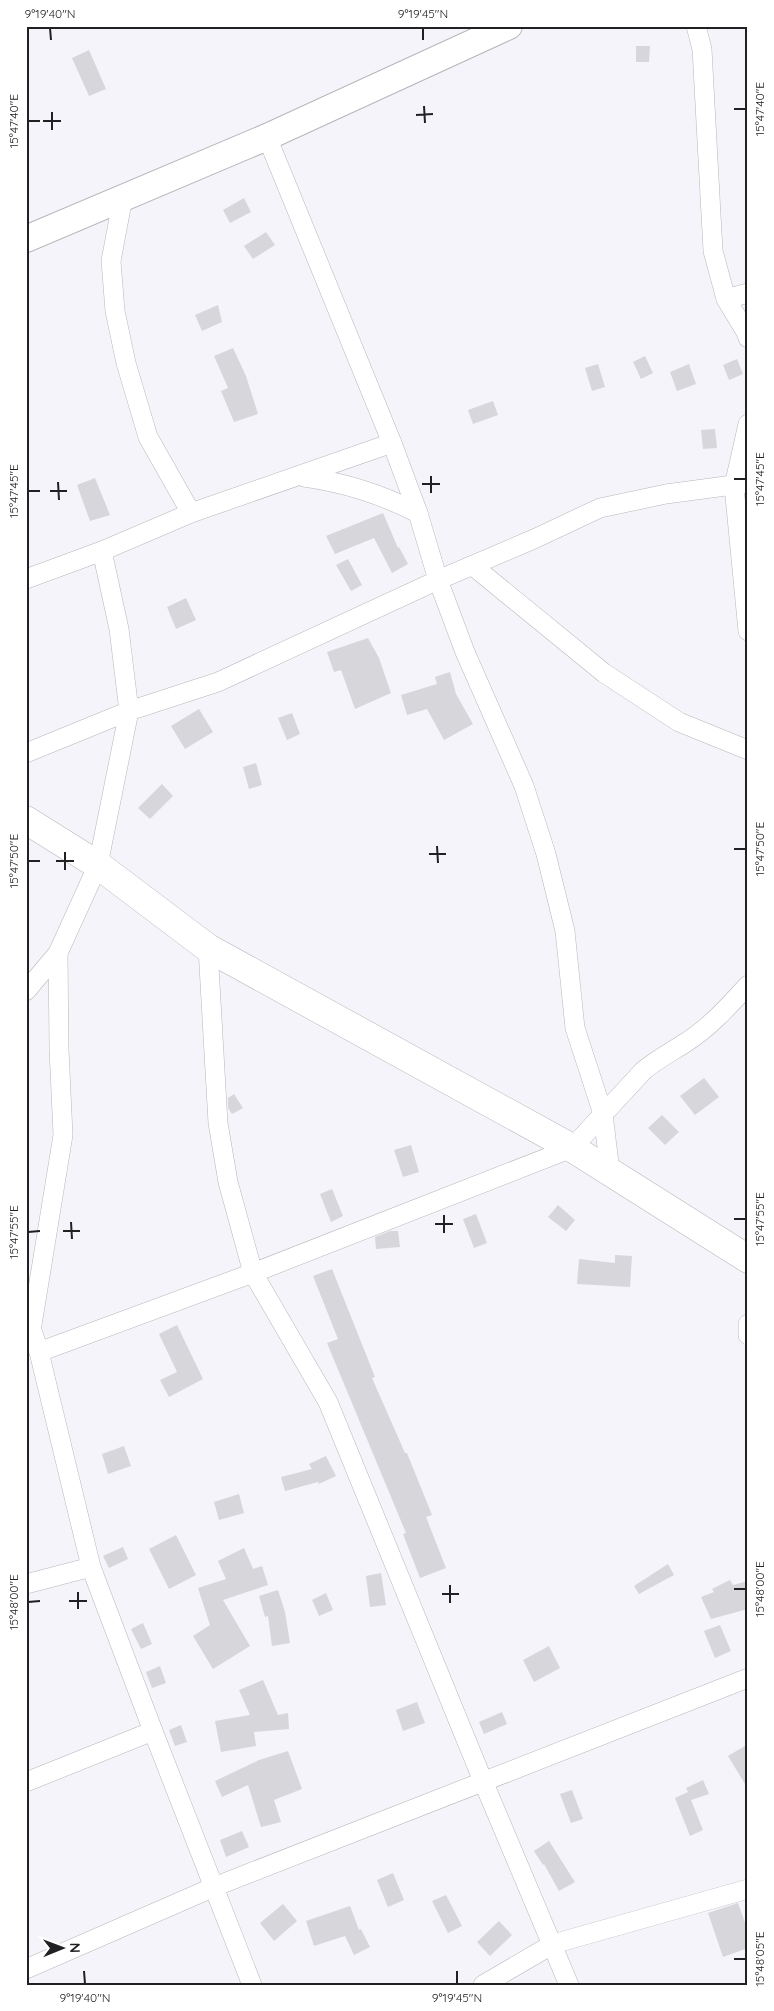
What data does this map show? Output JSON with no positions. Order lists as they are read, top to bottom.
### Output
{
  "north": "right",
  "coordinates": [
    "9°19'40\"N",
    "9°19'45\"N",
    "15°47'40\"E",
    "15°47'45\"E",
    "15°47'50\"E",
    "15°47'55\"E",
    "15°48'00\"E",
    "15°48'05\"E"
  ]
}
